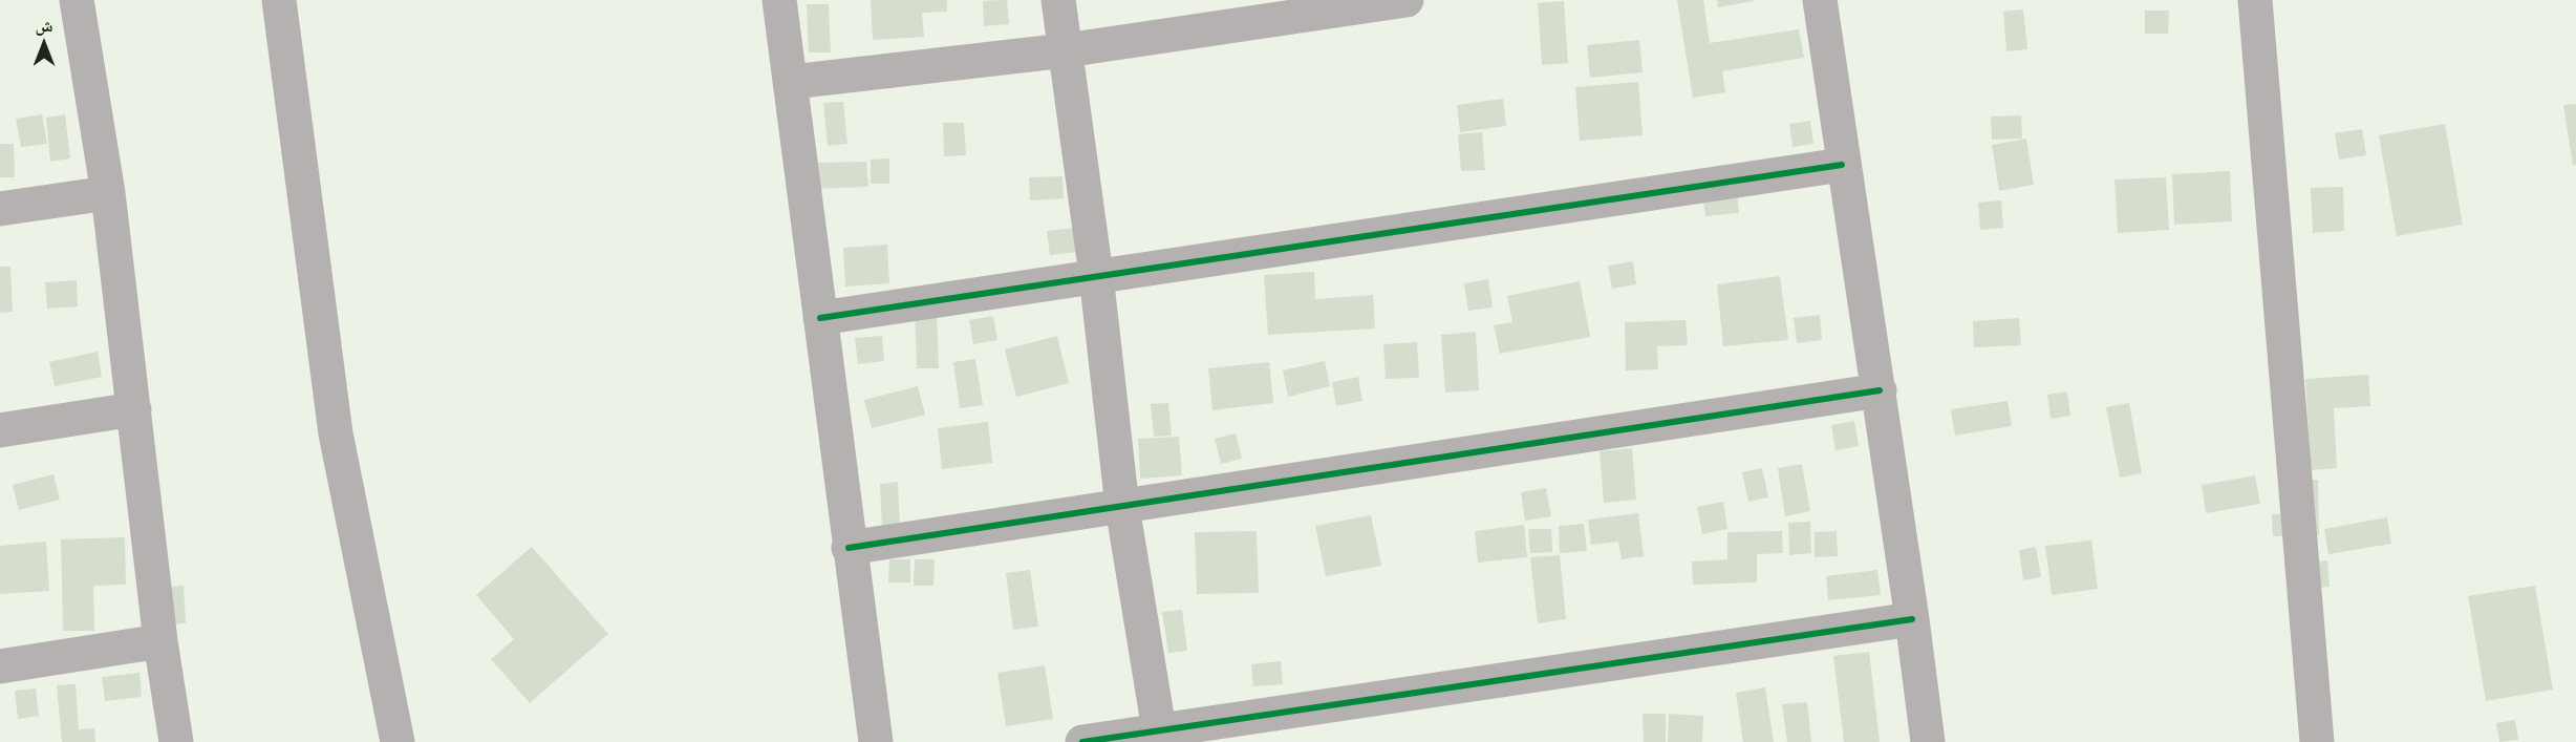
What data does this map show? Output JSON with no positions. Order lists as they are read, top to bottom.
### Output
{
  "north": "top"
}
